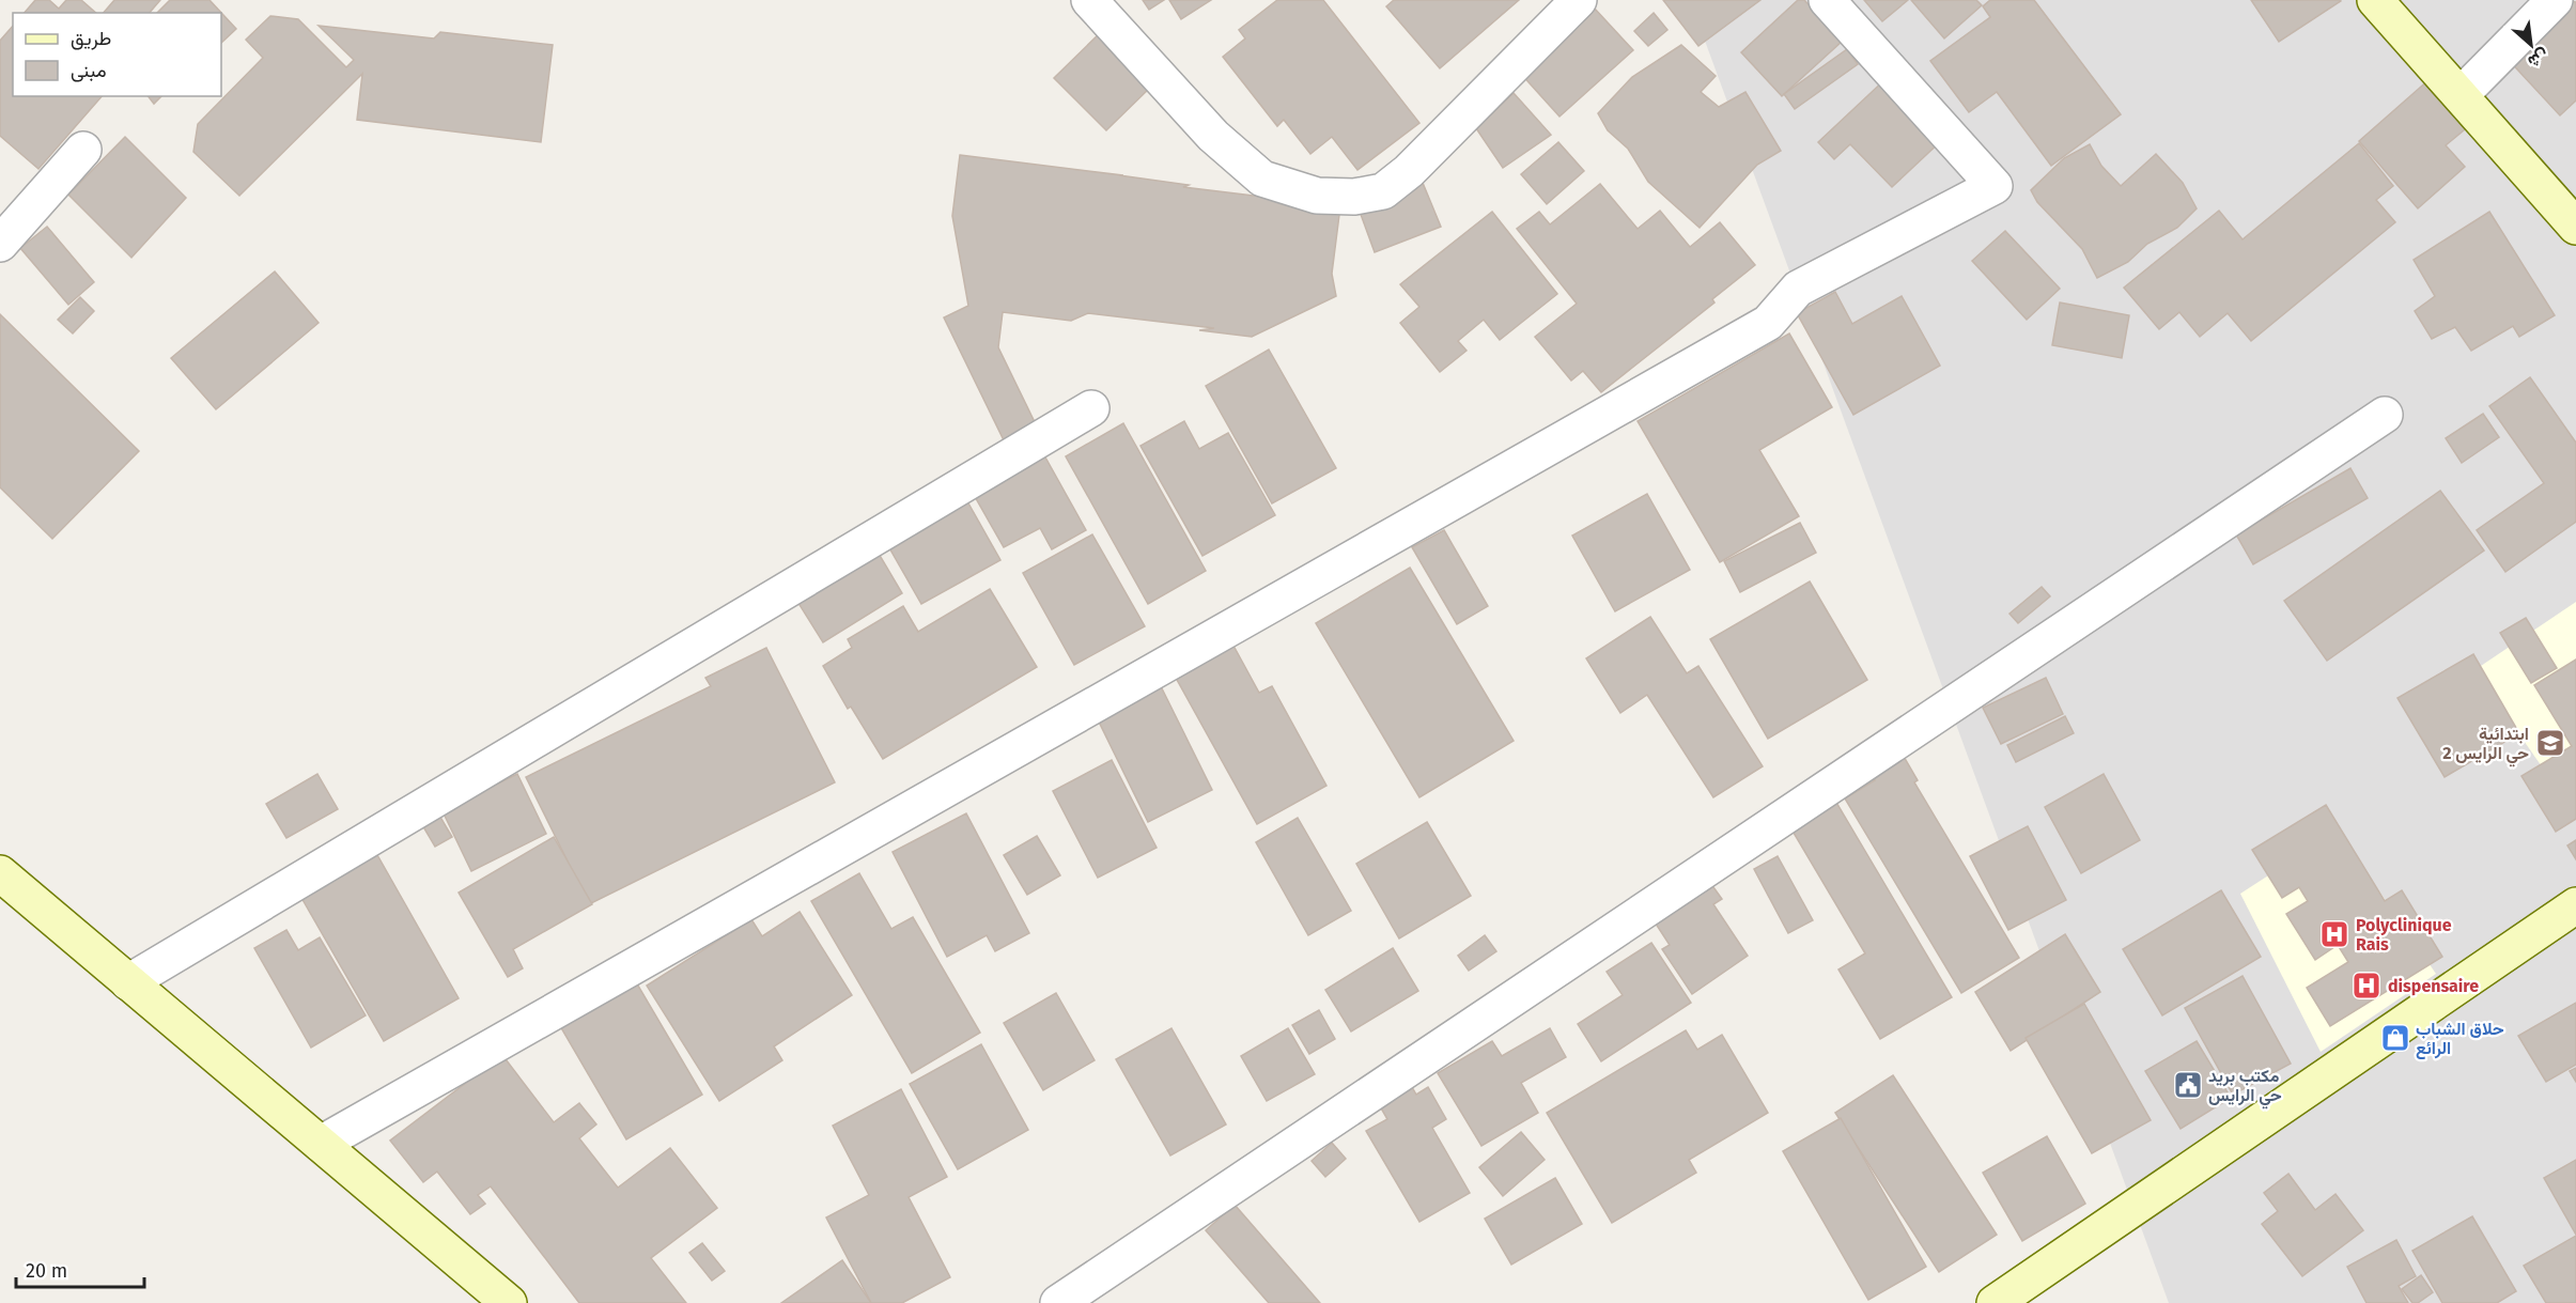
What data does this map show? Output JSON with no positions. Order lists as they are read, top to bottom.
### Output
{
  "places": {
    "school or university": ["ابتدائية حي الرايس 2"],
    "hospital": ["Polyclinique Rais", "dispensaire"],
    "shop": ["حلاق الشباب الرائع"],
    "public building": ["مكتب بريد حي الرايس"]
  },
  "legend": ["طريق", "مبنى"],
  "scale_bar": "20 m",
  "north": "bottom right"
}
